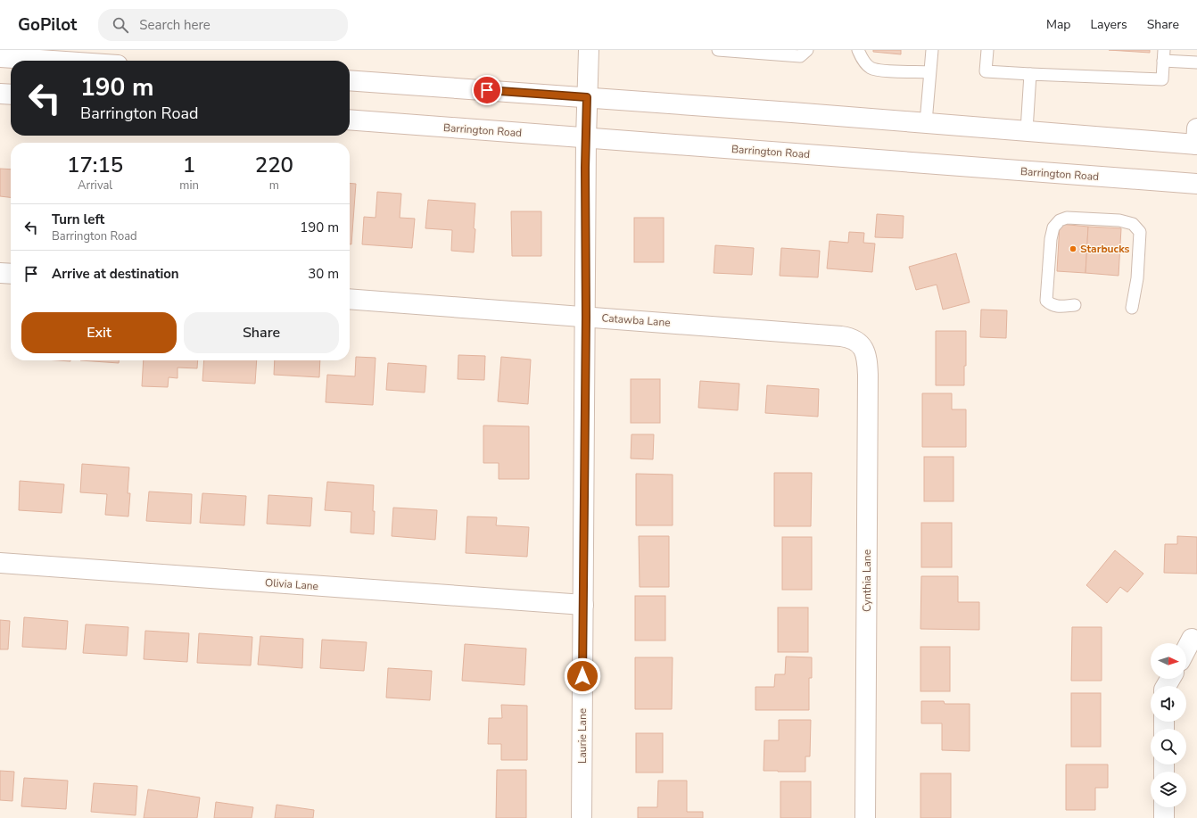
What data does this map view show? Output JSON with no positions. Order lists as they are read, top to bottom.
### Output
{
  "streets": {
    "street": [
      "Barrington Road",
      "Catawba Lane",
      "Cynthia Lane",
      "Olivia Lane",
      "Laurie Lane"
    ]
  },
  "crossings": [
    ["Barrington Road", "Laurie Lane"],
    ["Catawba Lane", "Cynthia Lane"],
    ["Catawba Lane", "Laurie Lane"],
    ["Olivia Lane", "Laurie Lane"]
  ],
  "places": ["Starbucks"],
  "north": "right",
  "page": {
    "header": "GoPilot",
    "search": "Search here",
    "nav": ["Map", "Layers", "Share"],
    "turn": ["190 m", "Barrington Road"],
    "eta": [
      "17:15",
      "Arrival",
      "1",
      "min",
      "220",
      "m"
    ],
    "list": [
      {
        "name": "Turn left",
        "note": "Barrington Road",
        "value": "190 m"
      },
      {
        "name": "Arrive at destination",
        "value": "30 m"
      }
    ],
    "buttons": ["Exit", "Share"]
  }
}
